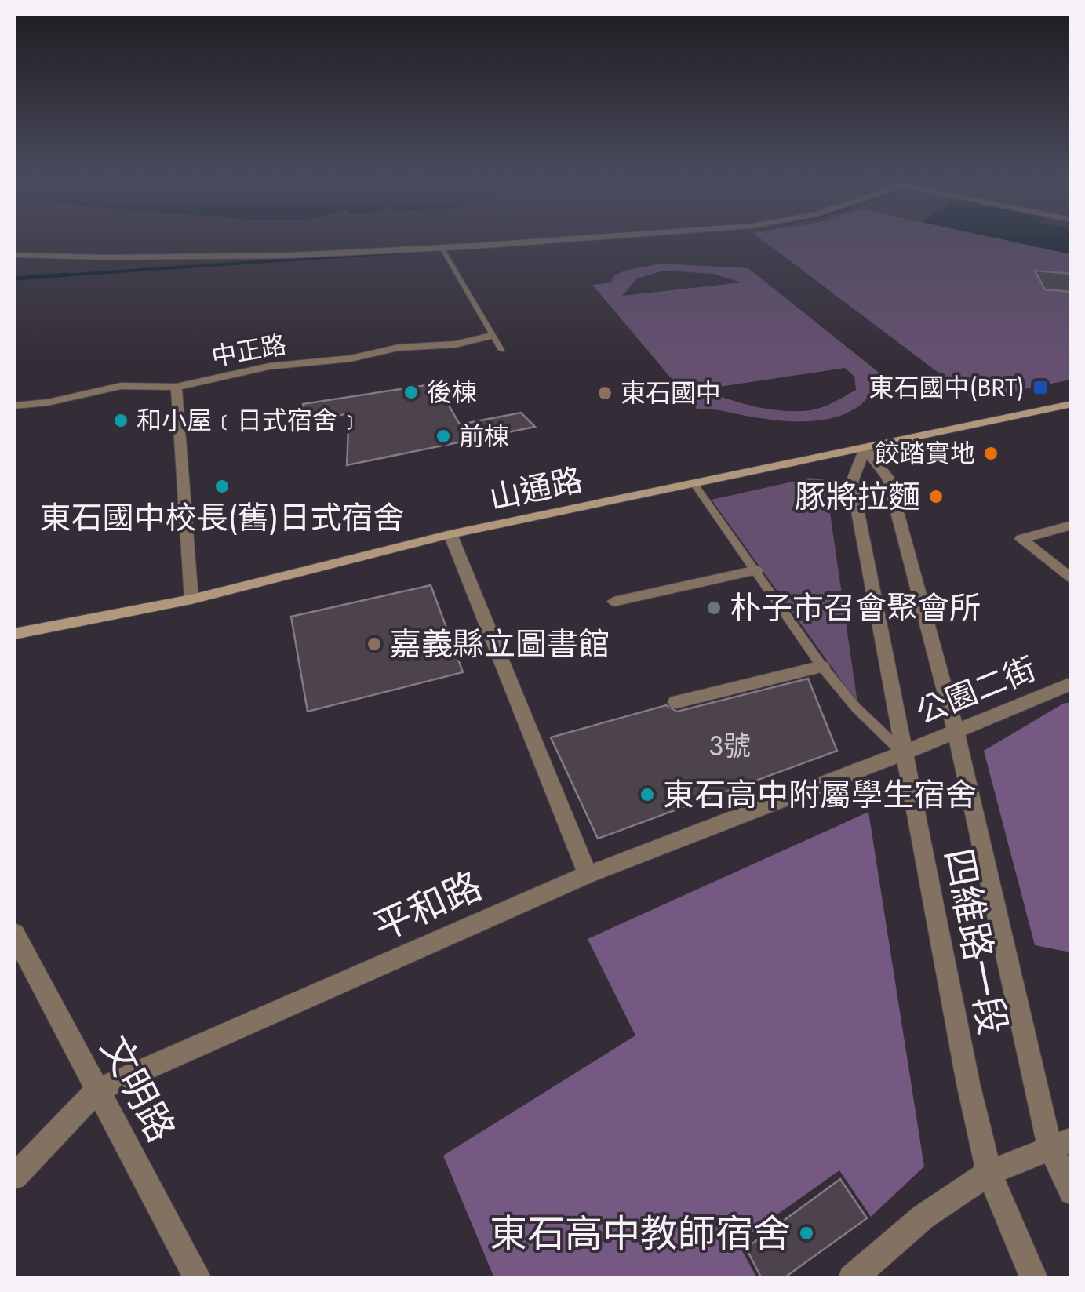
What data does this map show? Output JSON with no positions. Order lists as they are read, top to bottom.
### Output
{
  "streets": {
    "main road": ["山通路"],
    "street": [
      "中正路",
      "公園二街",
      "平和路",
      "四維路一段",
      "文明路"
    ]
  },
  "crossings": [
    ["山通路", "四維路一段"],
    ["公園二街", "平和路"],
    ["公園二街", "四維路一段"],
    ["平和路", "四維路一段"],
    ["平和路", "文明路"]
  ],
  "places": {
    "transit": ["東石國中(BRT)"],
    "other": [
      "後棟",
      "東石國中",
      "和小屋﹝日式宿舍﹞",
      "前棟",
      "餃踏實地",
      "東石國中校長(舊)日式宿舍",
      "豚將拉麵",
      "朴子市召會聚會所",
      "嘉義縣立圖書館",
      "東石高中附屬學生宿舍",
      "東石高中教師宿舍"
    ]
  },
  "house_numbers": ["3號"]
}
